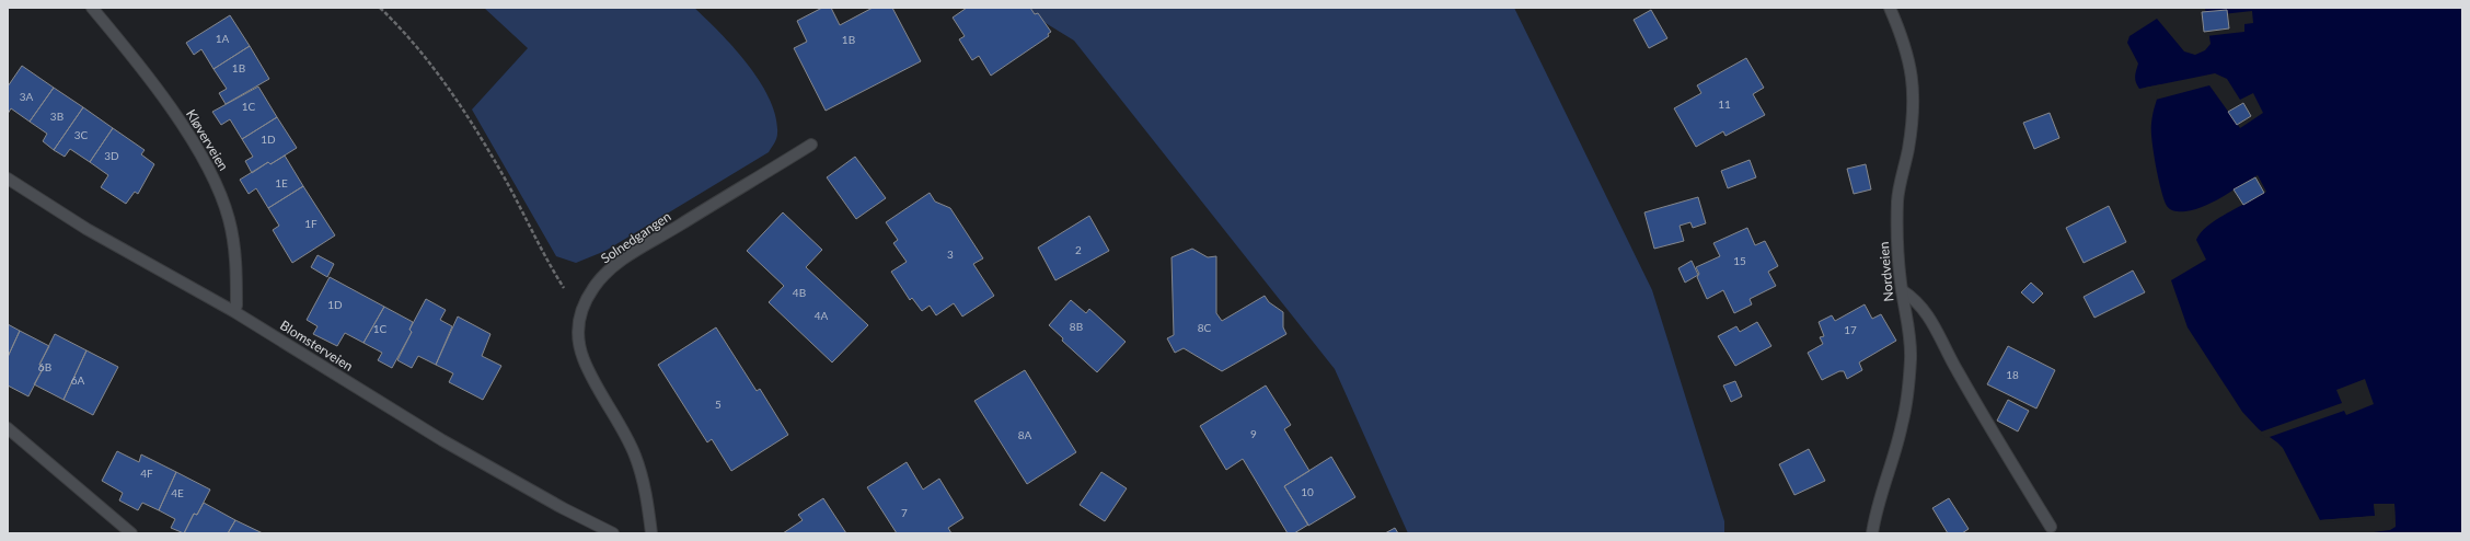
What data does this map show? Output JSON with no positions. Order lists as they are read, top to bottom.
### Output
{
  "streets": {
    "street": [
      "Kløverveien",
      "Solnedgangen",
      "Nordveien",
      "Blomsterveien"
    ]
  },
  "crossings": [
    ["Kløverveien", "Blomsterveien"]
  ],
  "house_numbers": [
    "1A",
    "1B",
    "1B",
    "3A",
    "11",
    "1C",
    "3B",
    "3C",
    "1D",
    "3D",
    "1E",
    "1F",
    "2",
    "3",
    "15",
    "4B",
    "1D",
    "4A",
    "8B",
    "8C",
    "1C",
    "17",
    "6B",
    "18",
    "6A",
    "5",
    "9",
    "8A",
    "4F",
    "10",
    "4E",
    "7"
  ]
}
